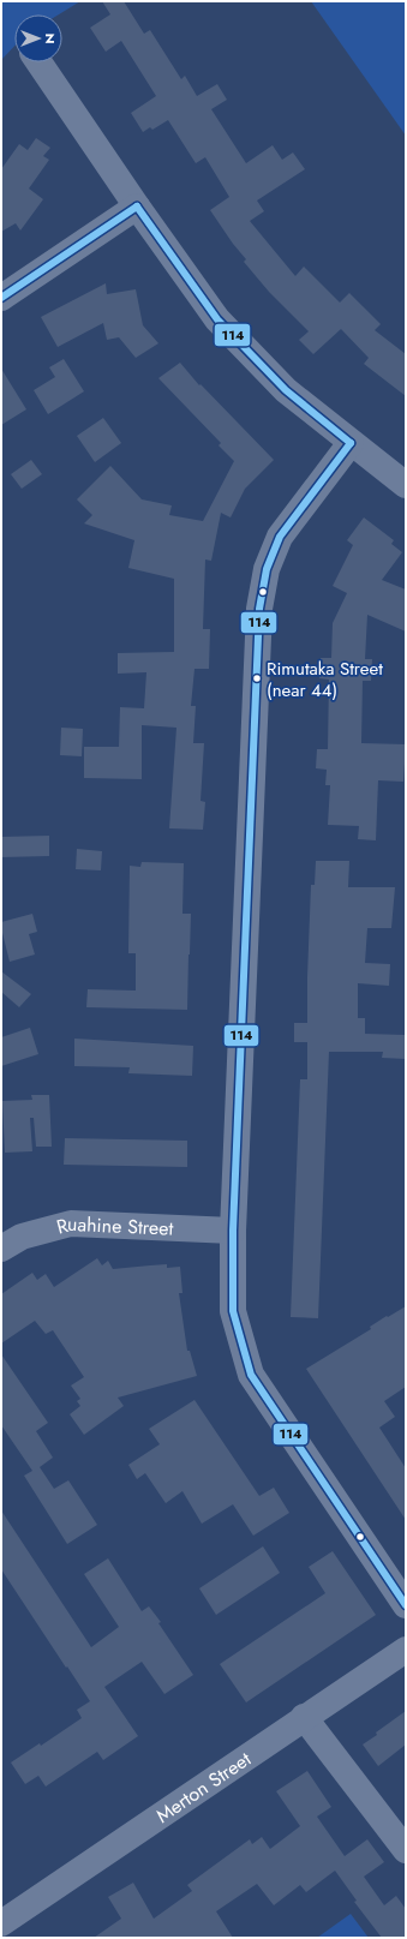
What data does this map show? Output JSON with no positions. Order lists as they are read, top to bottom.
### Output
{
  "streets": {
    "street": ["Ruahine Street", "Merton Street"]
  },
  "places": ["Rimutaka Street (near 44)"],
  "lines": ["transit line 114"],
  "north": "right"
}
